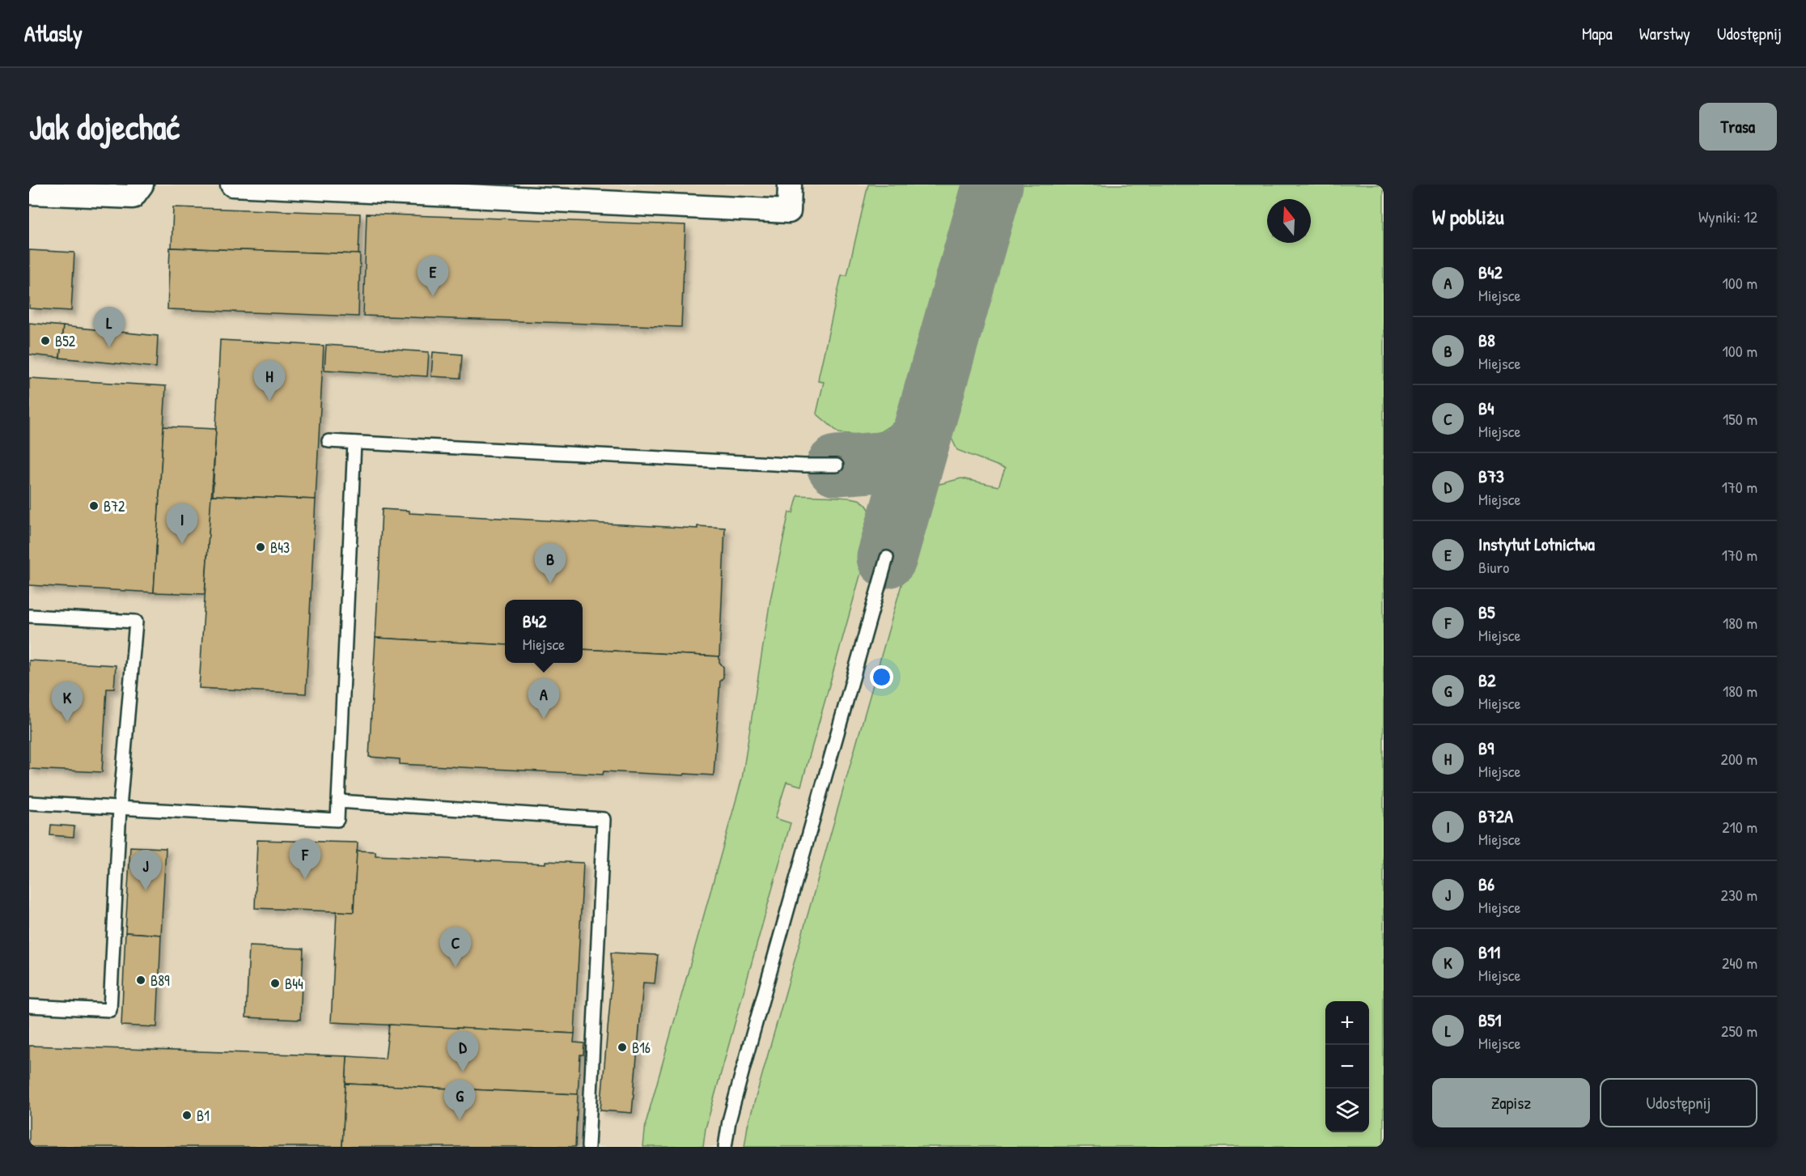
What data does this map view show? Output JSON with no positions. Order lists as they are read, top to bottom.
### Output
{
  "places": [
    "B52",
    "B72",
    "B43",
    "B89",
    "B44",
    "B16",
    "B1"
  ],
  "north": "top",
  "page": {
    "header": "Atlasly",
    "nav": ["Mapa", "Warstwy", "Udostępnij"],
    "buttons": [
      "Trasa",
      ["Zapisz", "Udostępnij"]
    ],
    "title": "Jak dojechać",
    "heading": ["W pobliżu", "Wyniki: 12"],
    "list": [
      {
        "mark": "A",
        "name": "B42",
        "note": "Miejsce",
        "value": "100 m"
      },
      {
        "mark": "B",
        "name": "B8",
        "note": "Miejsce",
        "value": "100 m"
      },
      {
        "mark": "C",
        "name": "B4",
        "note": "Miejsce",
        "value": "150 m"
      },
      {
        "mark": "D",
        "name": "B73",
        "note": "Miejsce",
        "value": "170 m"
      },
      {
        "mark": "E",
        "name": "Instytut Lotnictwa",
        "note": "Biuro",
        "value": "170 m"
      },
      {
        "mark": "F",
        "name": "B5",
        "note": "Miejsce",
        "value": "180 m"
      },
      {
        "mark": "G",
        "name": "B2",
        "note": "Miejsce",
        "value": "180 m"
      },
      {
        "mark": "H",
        "name": "B9",
        "note": "Miejsce",
        "value": "200 m"
      },
      {
        "mark": "I",
        "name": "B72A",
        "note": "Miejsce",
        "value": "210 m"
      },
      {
        "mark": "J",
        "name": "B6",
        "note": "Miejsce",
        "value": "230 m"
      },
      {
        "mark": "K",
        "name": "B11",
        "note": "Miejsce",
        "value": "240 m"
      },
      {
        "mark": "L",
        "name": "B51",
        "note": "Miejsce",
        "value": "250 m"
      }
    ],
    "pins": [
      "E",
      "L",
      "H",
      "I",
      "B",
      "A",
      "K",
      "F",
      "J",
      "C",
      "D",
      "G"
    ],
    "popup": ["B42", "Miejsce"],
    "map_buttons": ["+", "−"]
  }
}
